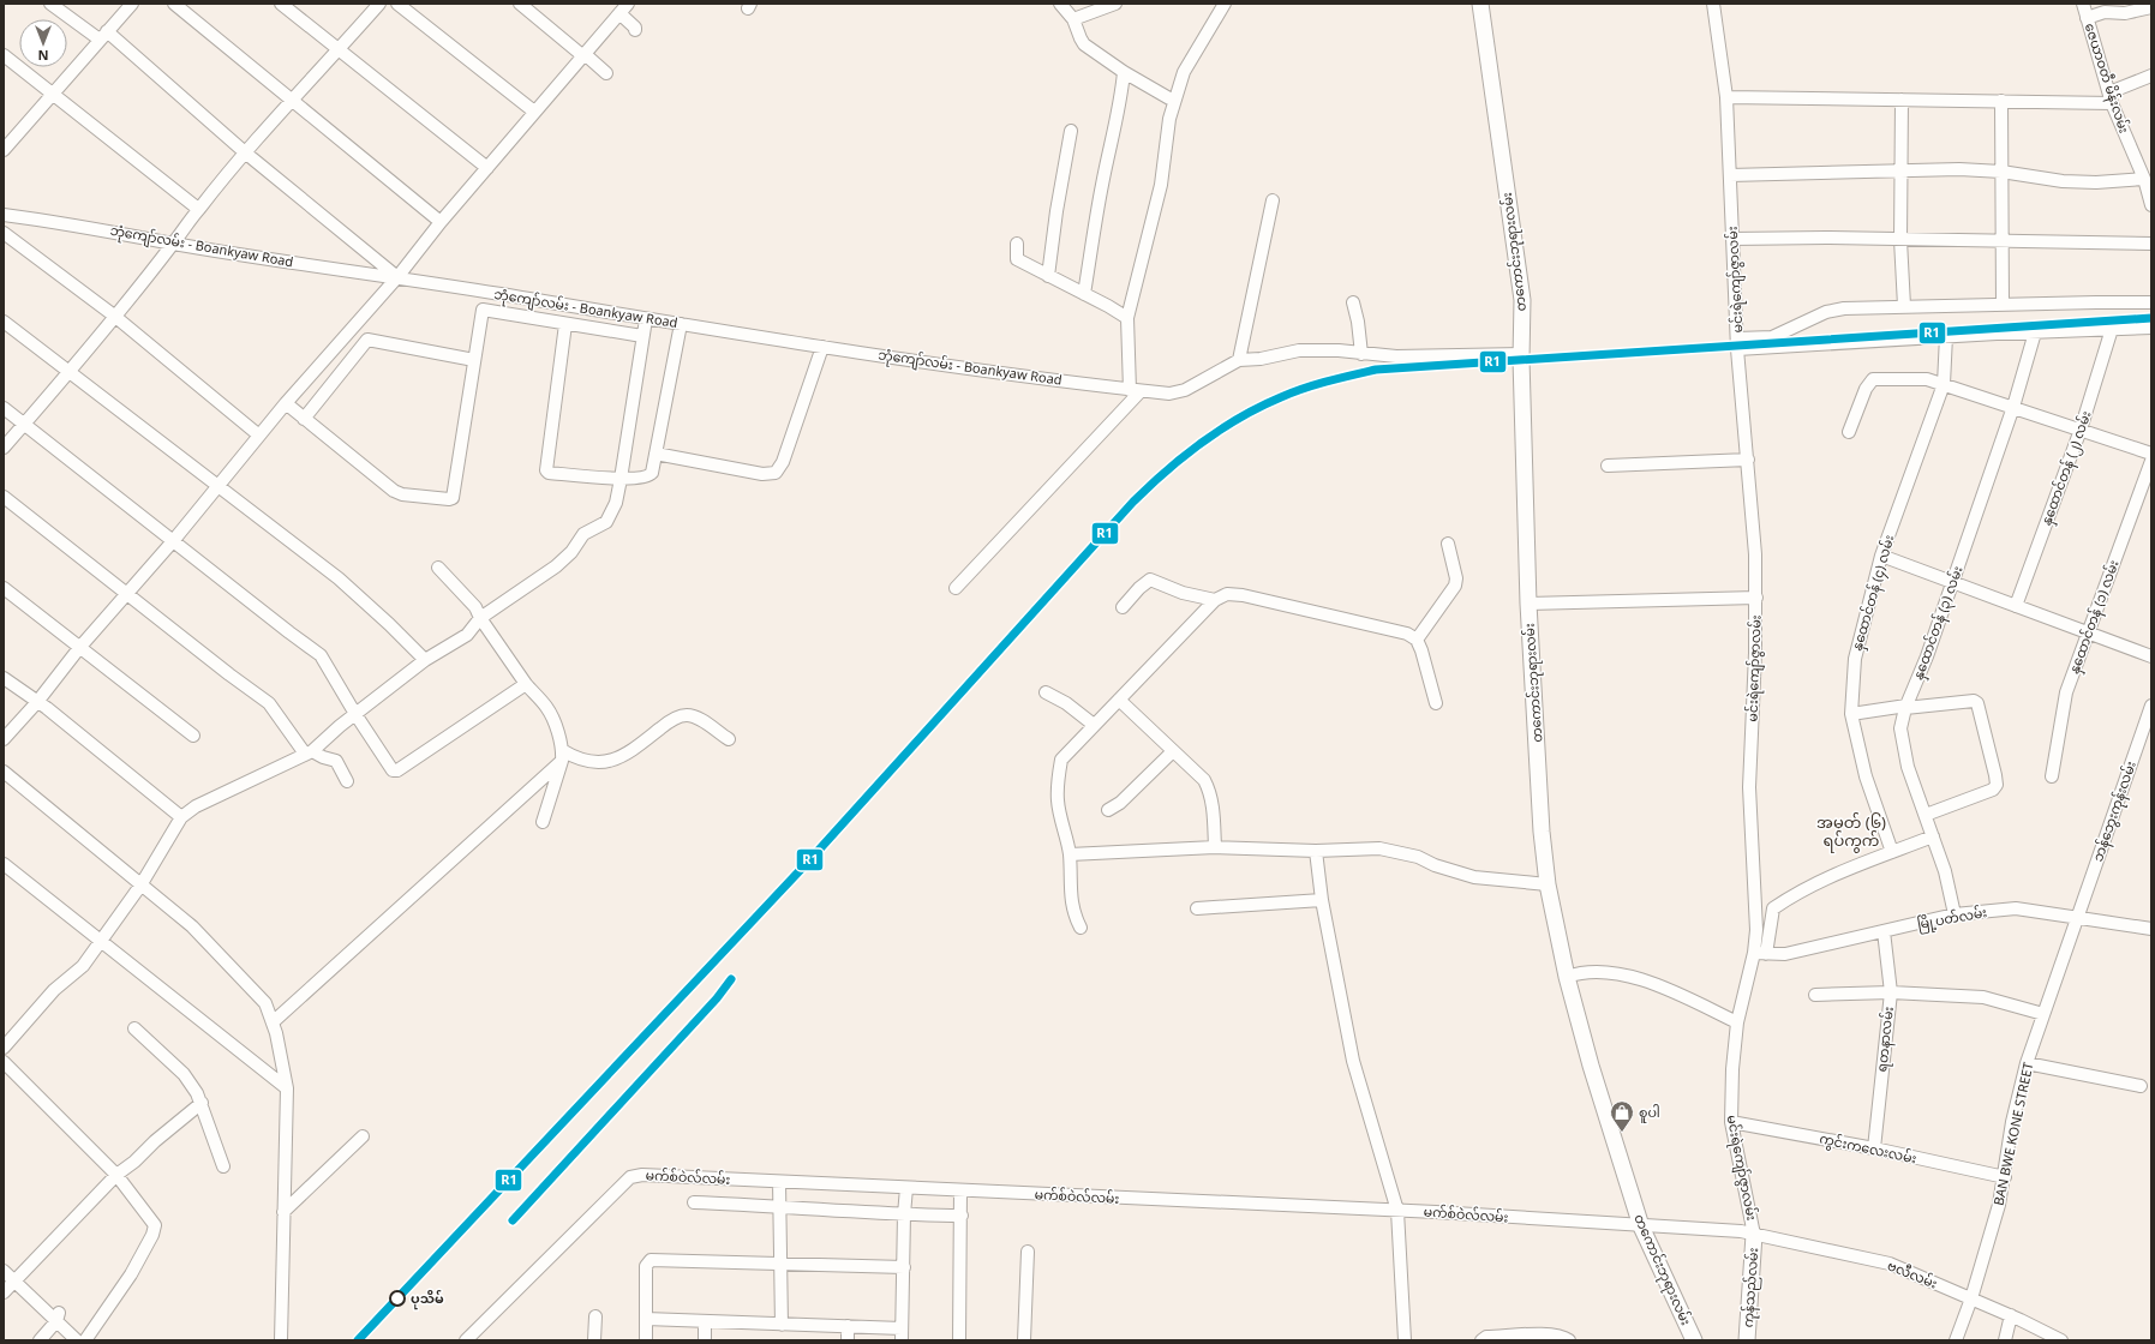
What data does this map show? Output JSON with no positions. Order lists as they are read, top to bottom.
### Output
{
  "streets": {
    "main road": ["တကောင်းဘုရားလမ်း", "ကုန်သည်လမ်း"],
    "street": [
      "ဇေယာဝတီ မိန်းလမ်း",
      "ဘုံကျော်လမ်း - Boankyaw Road",
      "မင်းရဲကျော်ဇွာလမ်း",
      "နှထောင်တန် (၂) လမ်း",
      "နှထောင်တန် (၄) လမ်း",
      "နှထောင်တန် (၁) လမ်း",
      "နှထောင်တန် (၃) လမ်း",
      "ဘန်ဘွေးကုန်းလမ်း",
      "မြို့ပတ်လမ်း",
      "ရတနာလမ်း",
      "BAN BWE KONE STREET",
      "ကွင်းကလေးလမ်း",
      "မက်စ်ဝဲလ်လမ်း",
      "ဗလီလမ်း"
    ]
  },
  "crossings": [
    ["တကောင်းဘုရားလမ်း", "မက်စ်ဝဲလ်လမ်း"],
    ["မင်းရဲကျော်ဇွာလမ်း", "မြို့ပတ်လမ်း"],
    ["မင်းရဲကျော်ဇွာလမ်း", "ကွင်းကလေးလမ်း"],
    ["မင်းရဲကျော်ဇွာလမ်း", "မက်စ်ဝဲလ်လမ်း"],
    ["မင်းရဲကျော်ဇွာလမ်း", "ဗလီလမ်း"],
    ["မင်းရဲကျော်ဇွာလမ်း", "ကုန်သည်လမ်း"],
    ["နှထောင်တန် (၃) လမ်း", "မြို့ပတ်လမ်း"],
    ["ဘန်ဘွေးကုန်းလမ်း", "မြို့ပတ်လမ်း"],
    ["ဘန်ဘွေးကုန်းလမ်း", "BAN BWE KONE STREET"],
    ["မြို့ပတ်လမ်း", "ရတနာလမ်း"],
    ["မြို့ပတ်လမ်း", "BAN BWE KONE STREET"],
    ["ရတနာလမ်း", "ကွင်းကလေးလမ်း"],
    ["BAN BWE KONE STREET", "ကွင်းကလေးလမ်း"],
    ["BAN BWE KONE STREET", "ဗလီလမ်း"],
    ["မက်စ်ဝဲလ်လမ်း", "ဗလီလမ်း"],
    ["မက်စ်ဝဲလ်လမ်း", "ကုန်သည်လမ်း"],
    ["ဗလီလမ်း", "ကုန်သည်လမ်း"]
  ],
  "districts": ["အမှတ် (၆) ရပ်ကွက်"],
  "places": {
    "shop": ["စူပါ"],
    "other": ["ပုသိမ်"]
  },
  "lines": ["transit line R1"],
  "north": "bottom"
}
